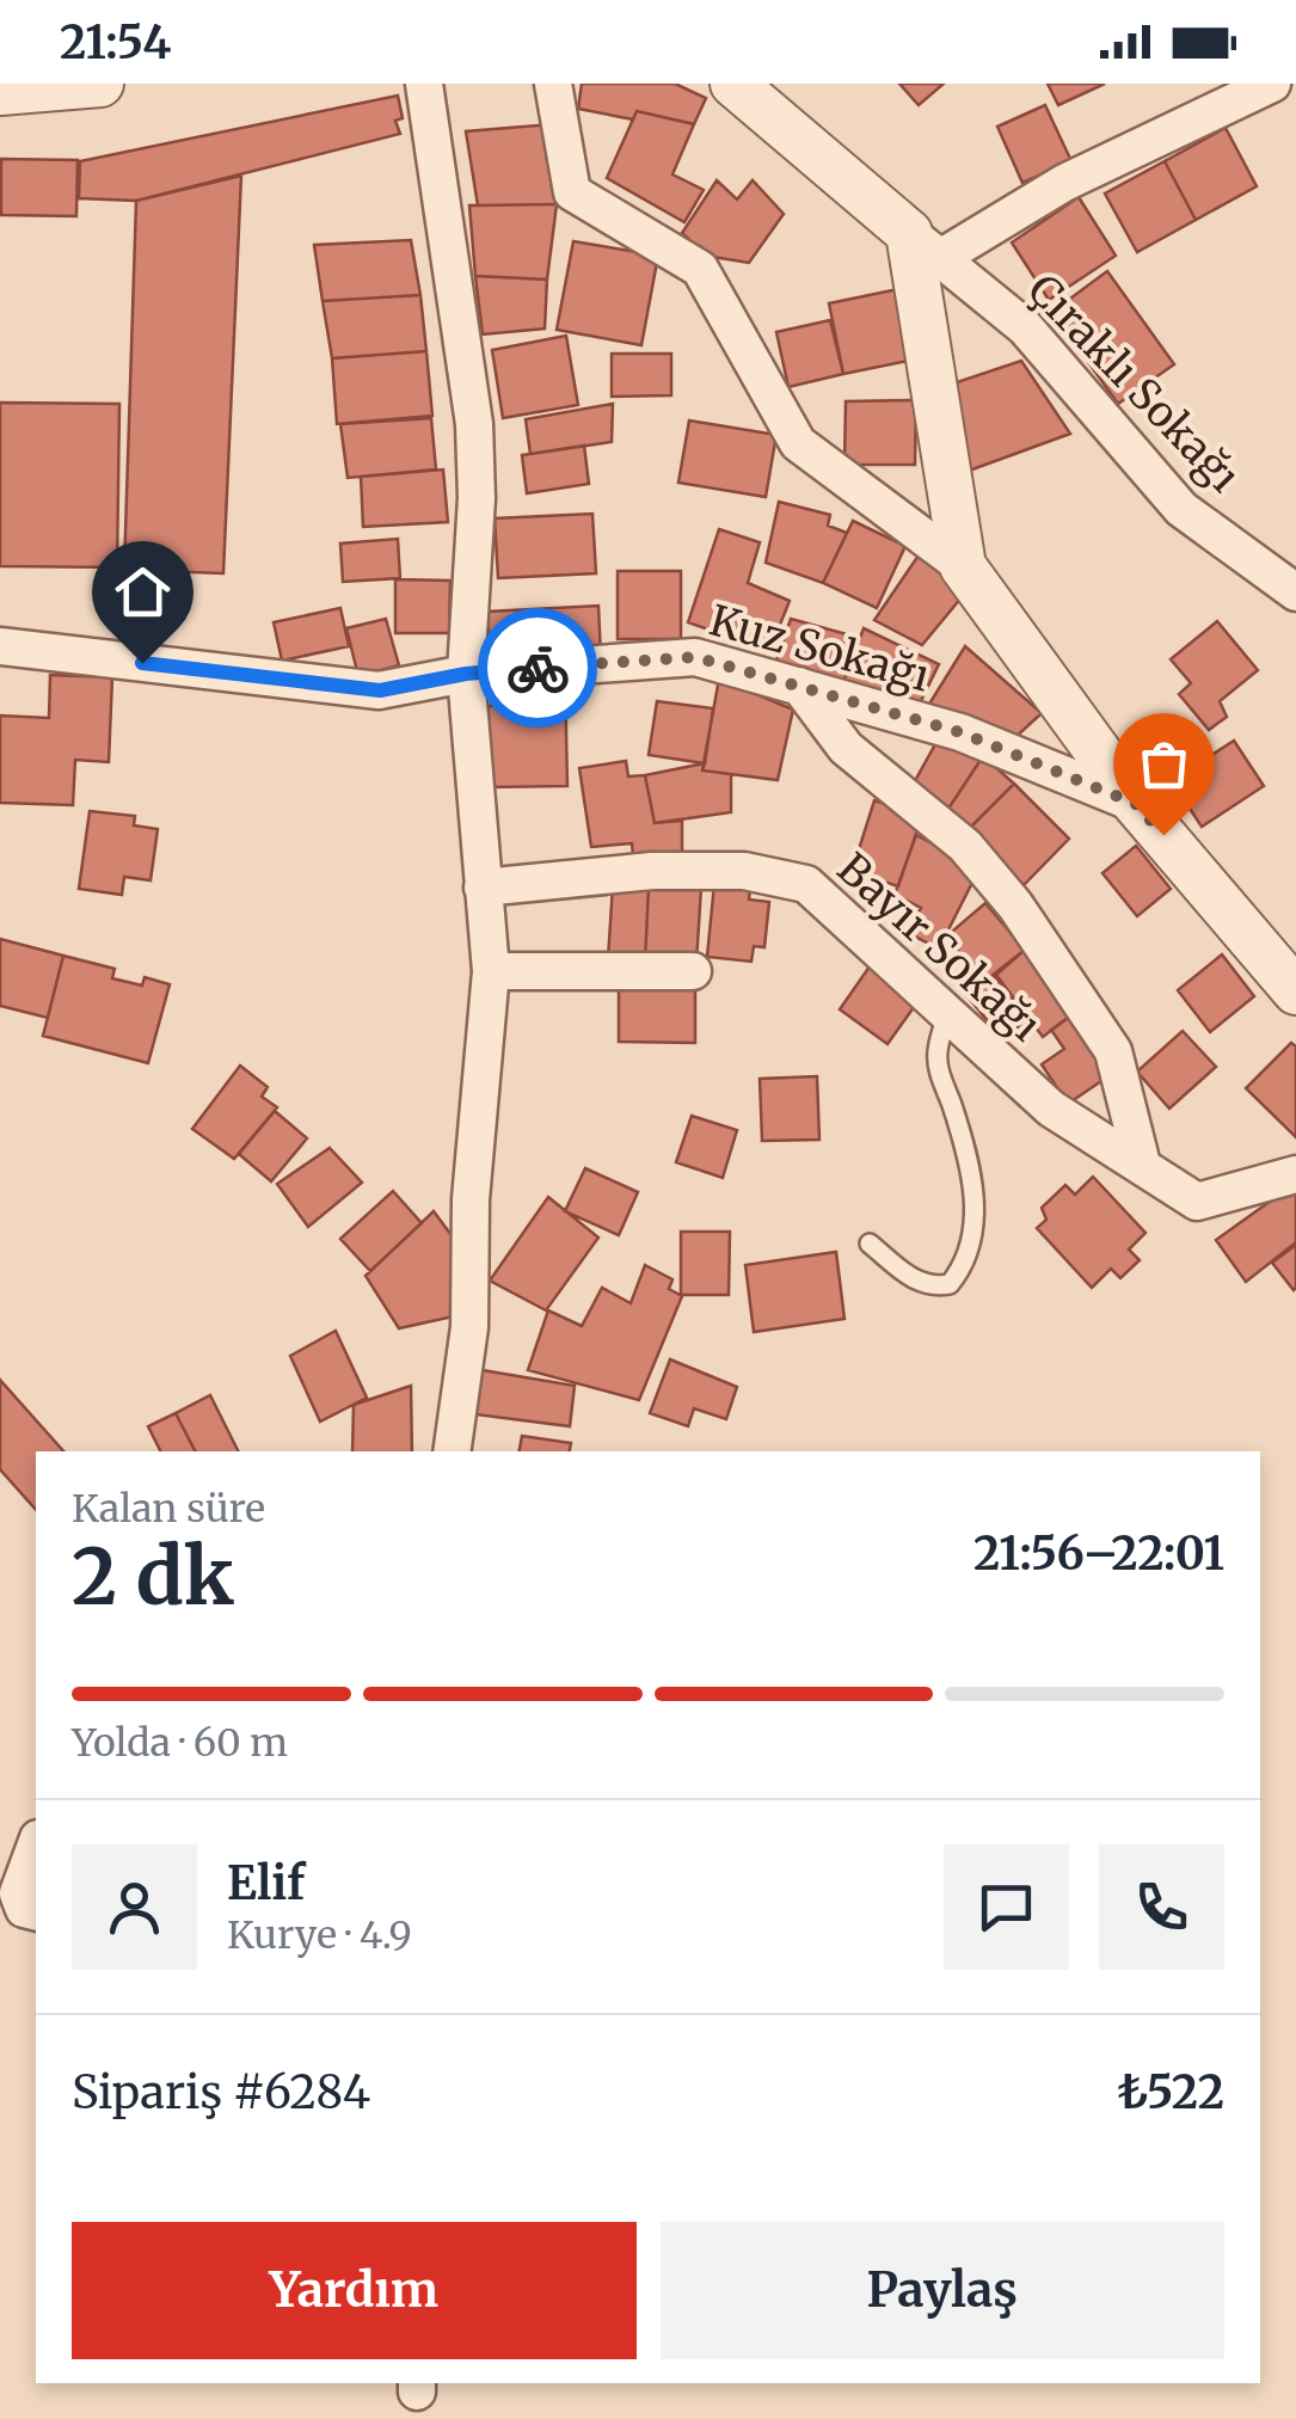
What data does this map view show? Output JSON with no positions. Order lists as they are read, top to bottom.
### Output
{
  "streets": {
    "street": ["Çıraklı Sokağı", "Kuz Sokağı", "Bayır Sokağı"]
  },
  "page": {
    "status": "21:54",
    "heading": ["2 dk", "Kalan süre", "21:56–22:01"],
    "panel": [
      "Elif",
      "Kurye · 4.9",
      "Sipariş #6284",
      "₺522"
    ],
    "bar": "Yolda · 60 m",
    "buttons": ["Yardım", "Paylaş"]
  }
}
